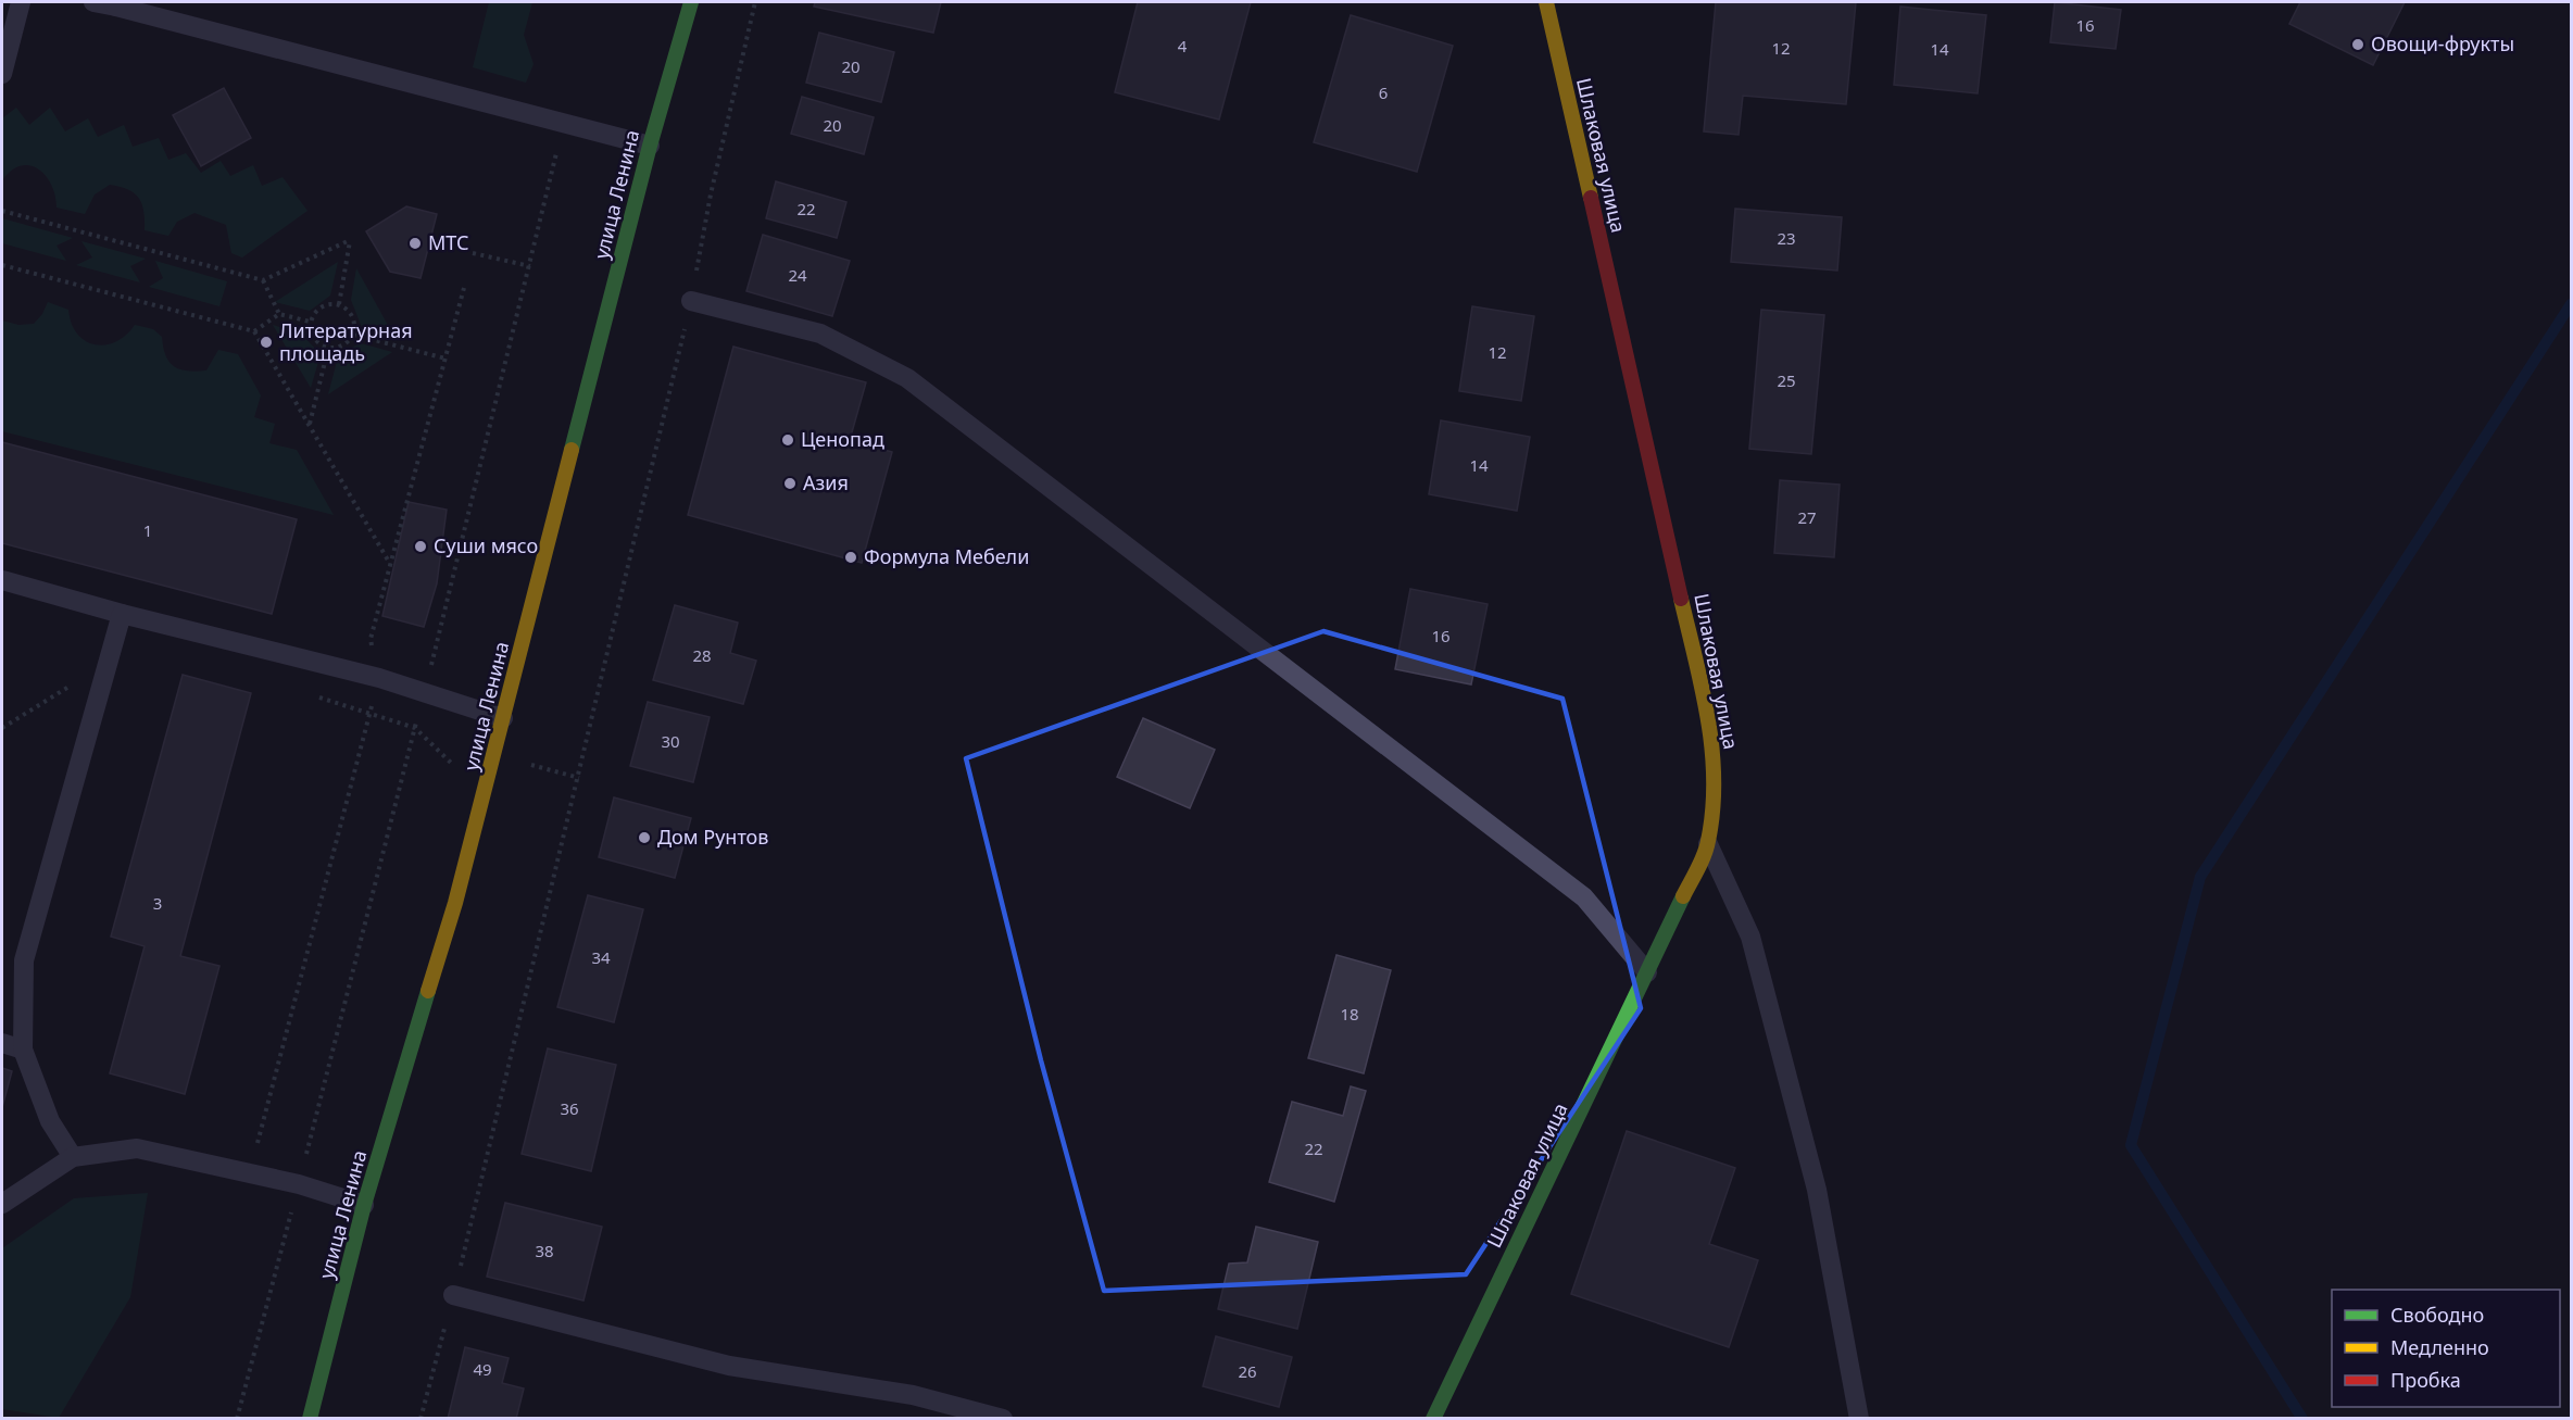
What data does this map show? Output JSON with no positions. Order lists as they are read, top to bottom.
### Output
{
  "streets": {
    "street": ["Шлаковая улица", "улица Ленина"]
  },
  "places": [
    "Овощи-фрукты",
    "МТС",
    "Литературная площадь",
    "Ценопад",
    "Азия",
    "Суши мясо",
    "Формула Мебели",
    "Дом Рунтов"
  ],
  "house_numbers": [
    "16",
    "4",
    "12",
    "14",
    "20",
    "6",
    "20",
    "22",
    "23",
    "24",
    "12",
    "25",
    "14",
    "27",
    "1",
    "16",
    "28",
    "30",
    "3",
    "34",
    "18",
    "36",
    "22",
    "38",
    "49",
    "26"
  ],
  "legend": ["Свободно", "Медленно", "Пробка"]
}
